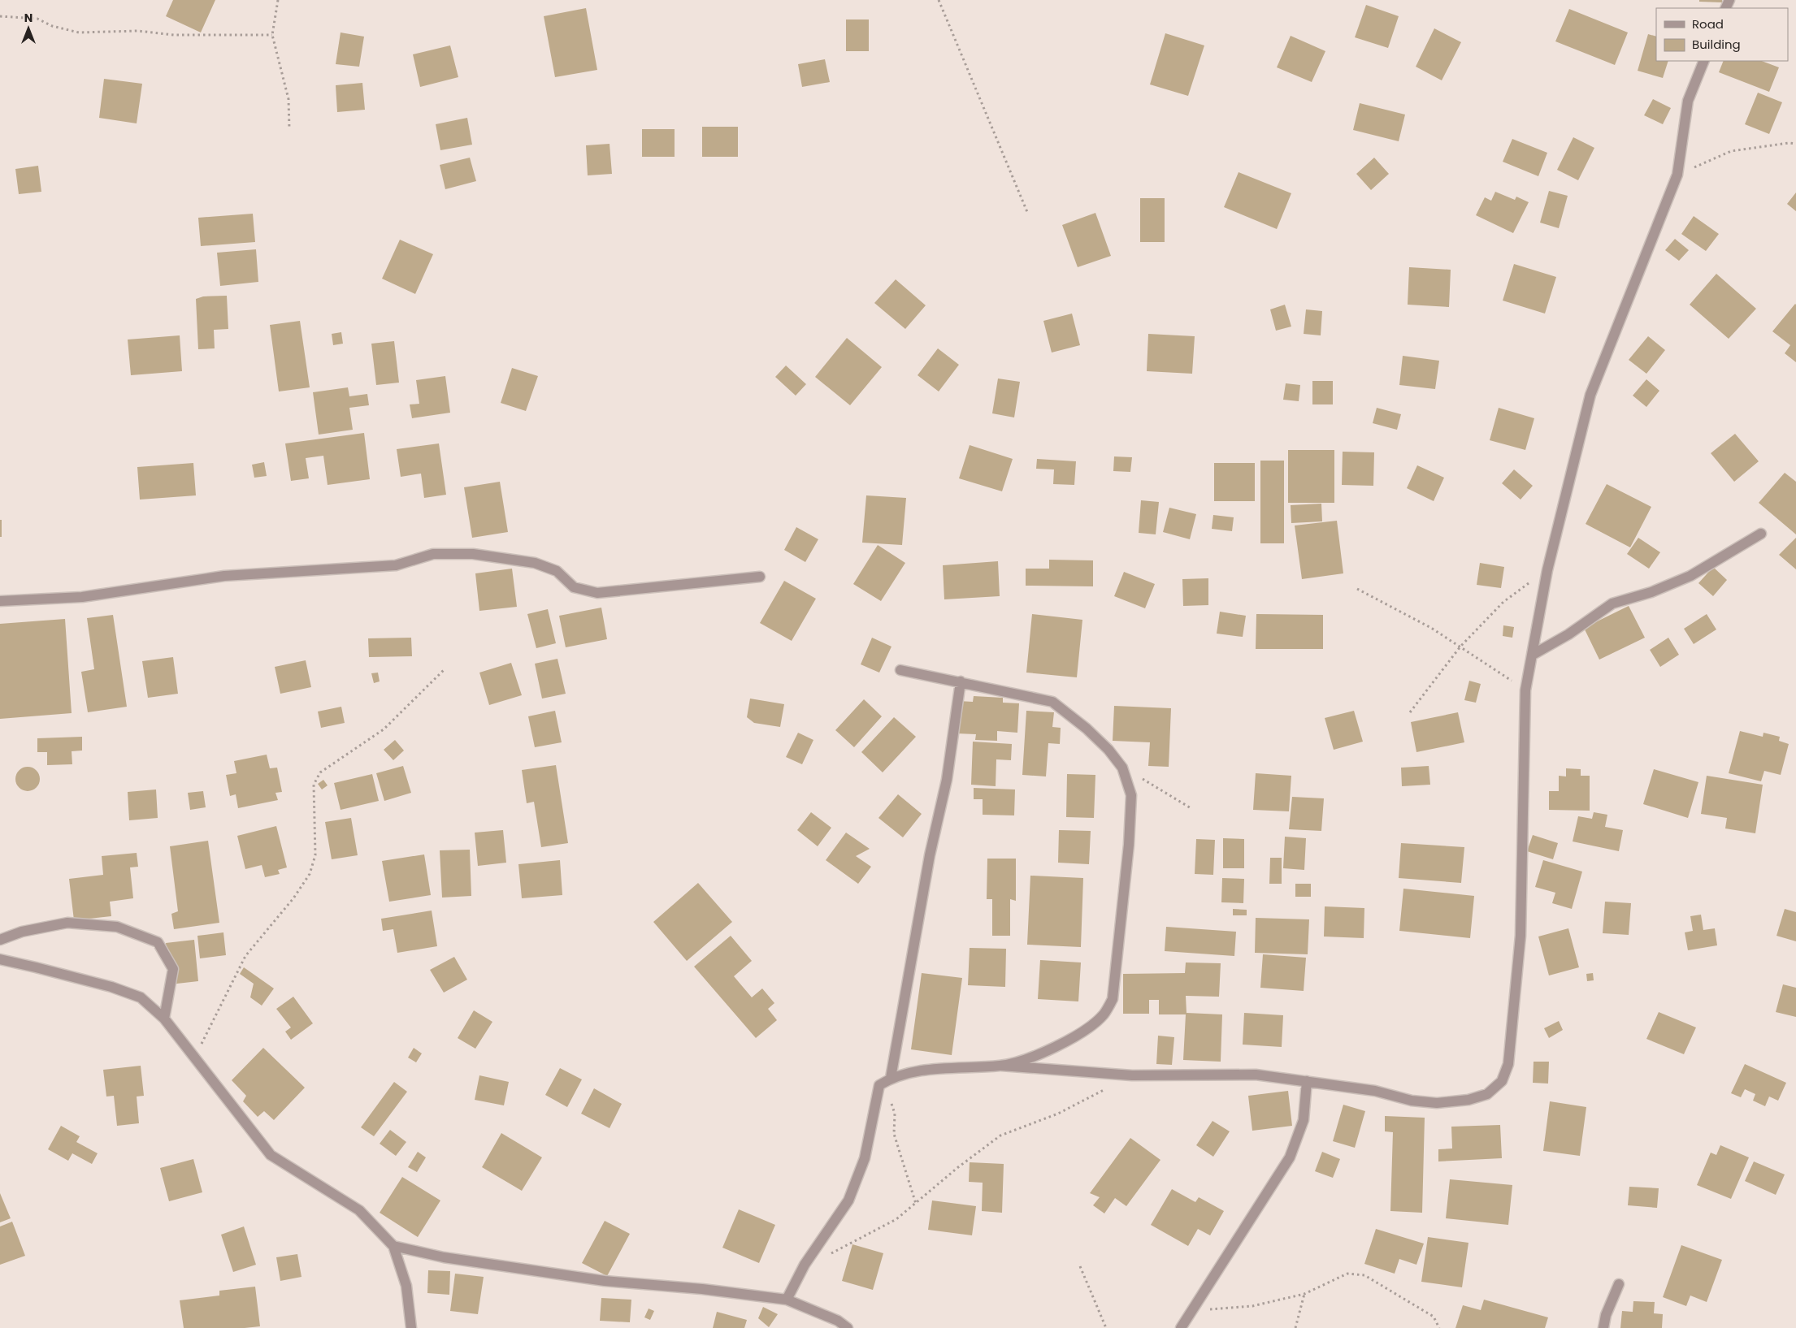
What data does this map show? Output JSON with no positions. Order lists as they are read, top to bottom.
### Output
{
  "legend": ["Road", "Building"],
  "north": "top"
}
